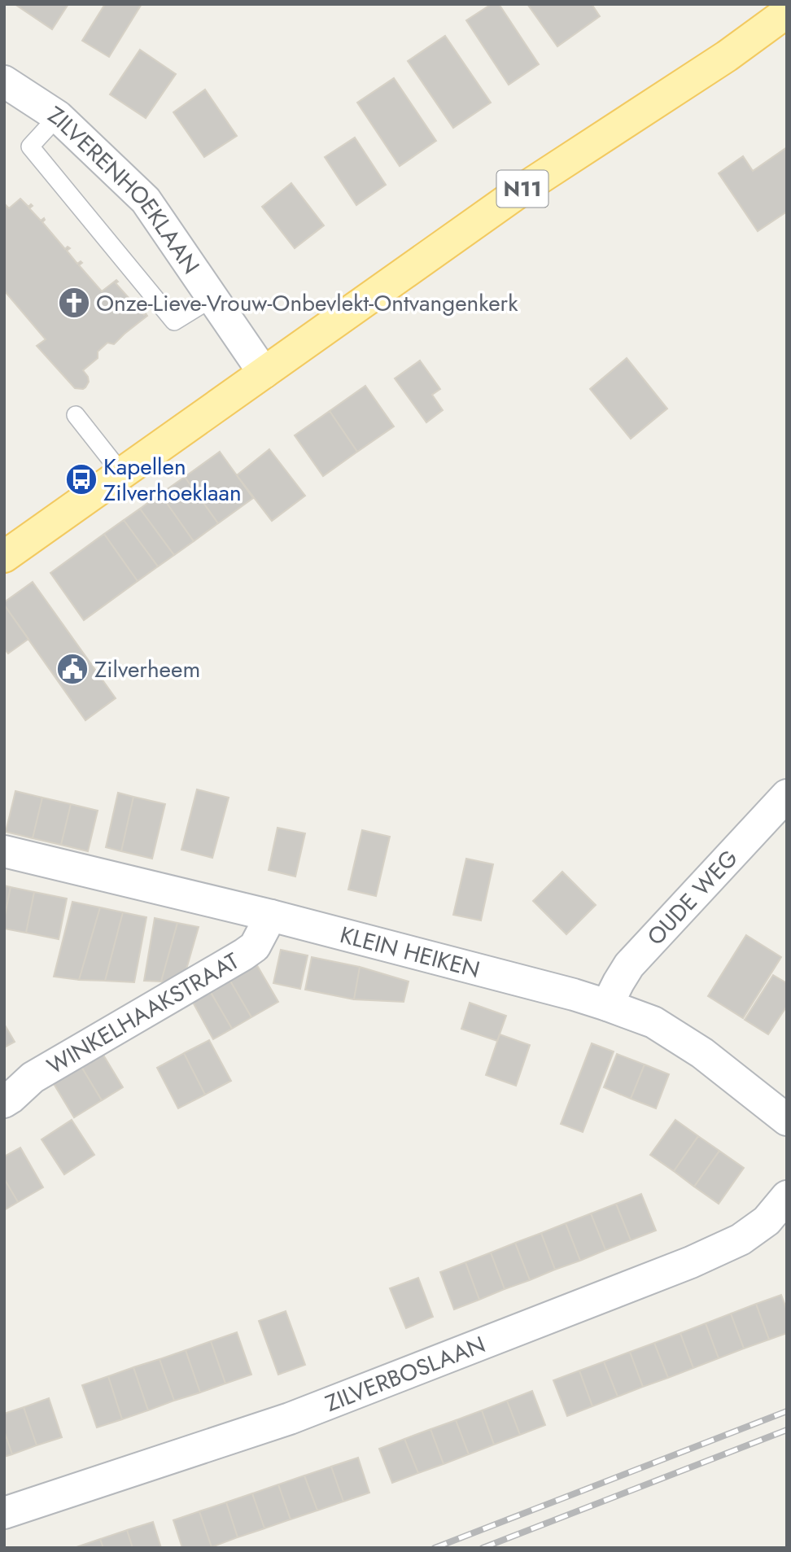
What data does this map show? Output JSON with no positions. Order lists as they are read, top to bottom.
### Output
{
  "streets": {
    "main road": ["N11"],
    "street": [
      "ZILVERENHOEKLAAN",
      "OUDE WEG",
      "KLEIN HEIKEN",
      "WINKELHAAKSTRAAT",
      "ZILVERBOSLAAN"
    ]
  },
  "crossings": [
    ["N11", "ZILVERENHOEKLAAN"],
    ["OUDE WEG", "KLEIN HEIKEN"],
    ["KLEIN HEIKEN", "WINKELHAAKSTRAAT"]
  ],
  "places": {
    "church": ["Onze-Lieve-Vrouw-Onbevlekt-Ontvangenkerk"],
    "bus stop": ["Kapellen Zilverhoeklaan"],
    "public building": ["Zilverheem"]
  }
}
